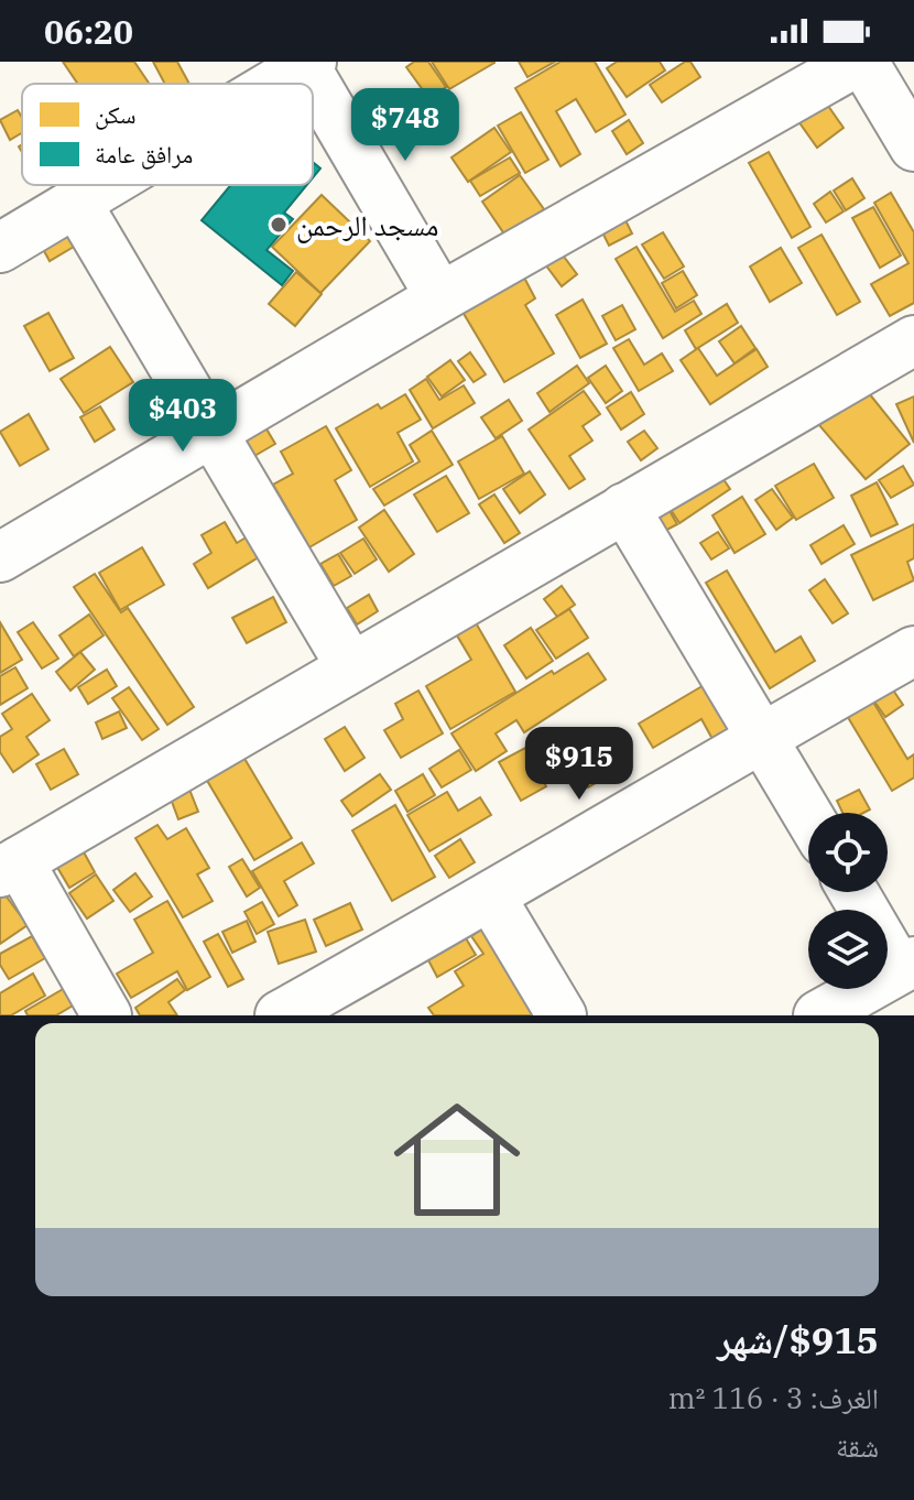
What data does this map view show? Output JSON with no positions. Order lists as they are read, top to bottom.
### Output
{
  "places": ["مسجد الرحمن"],
  "legend": ["سكن", "مرافق عامة"],
  "page": {
    "status": "06:20",
    "price": ["$748", "$403", "$915"],
    "list": [
      {
        "name": "$915/شهر",
        "note": "الغرف: 3 · 116 m² · شقة"
      }
    ]
  }
}
